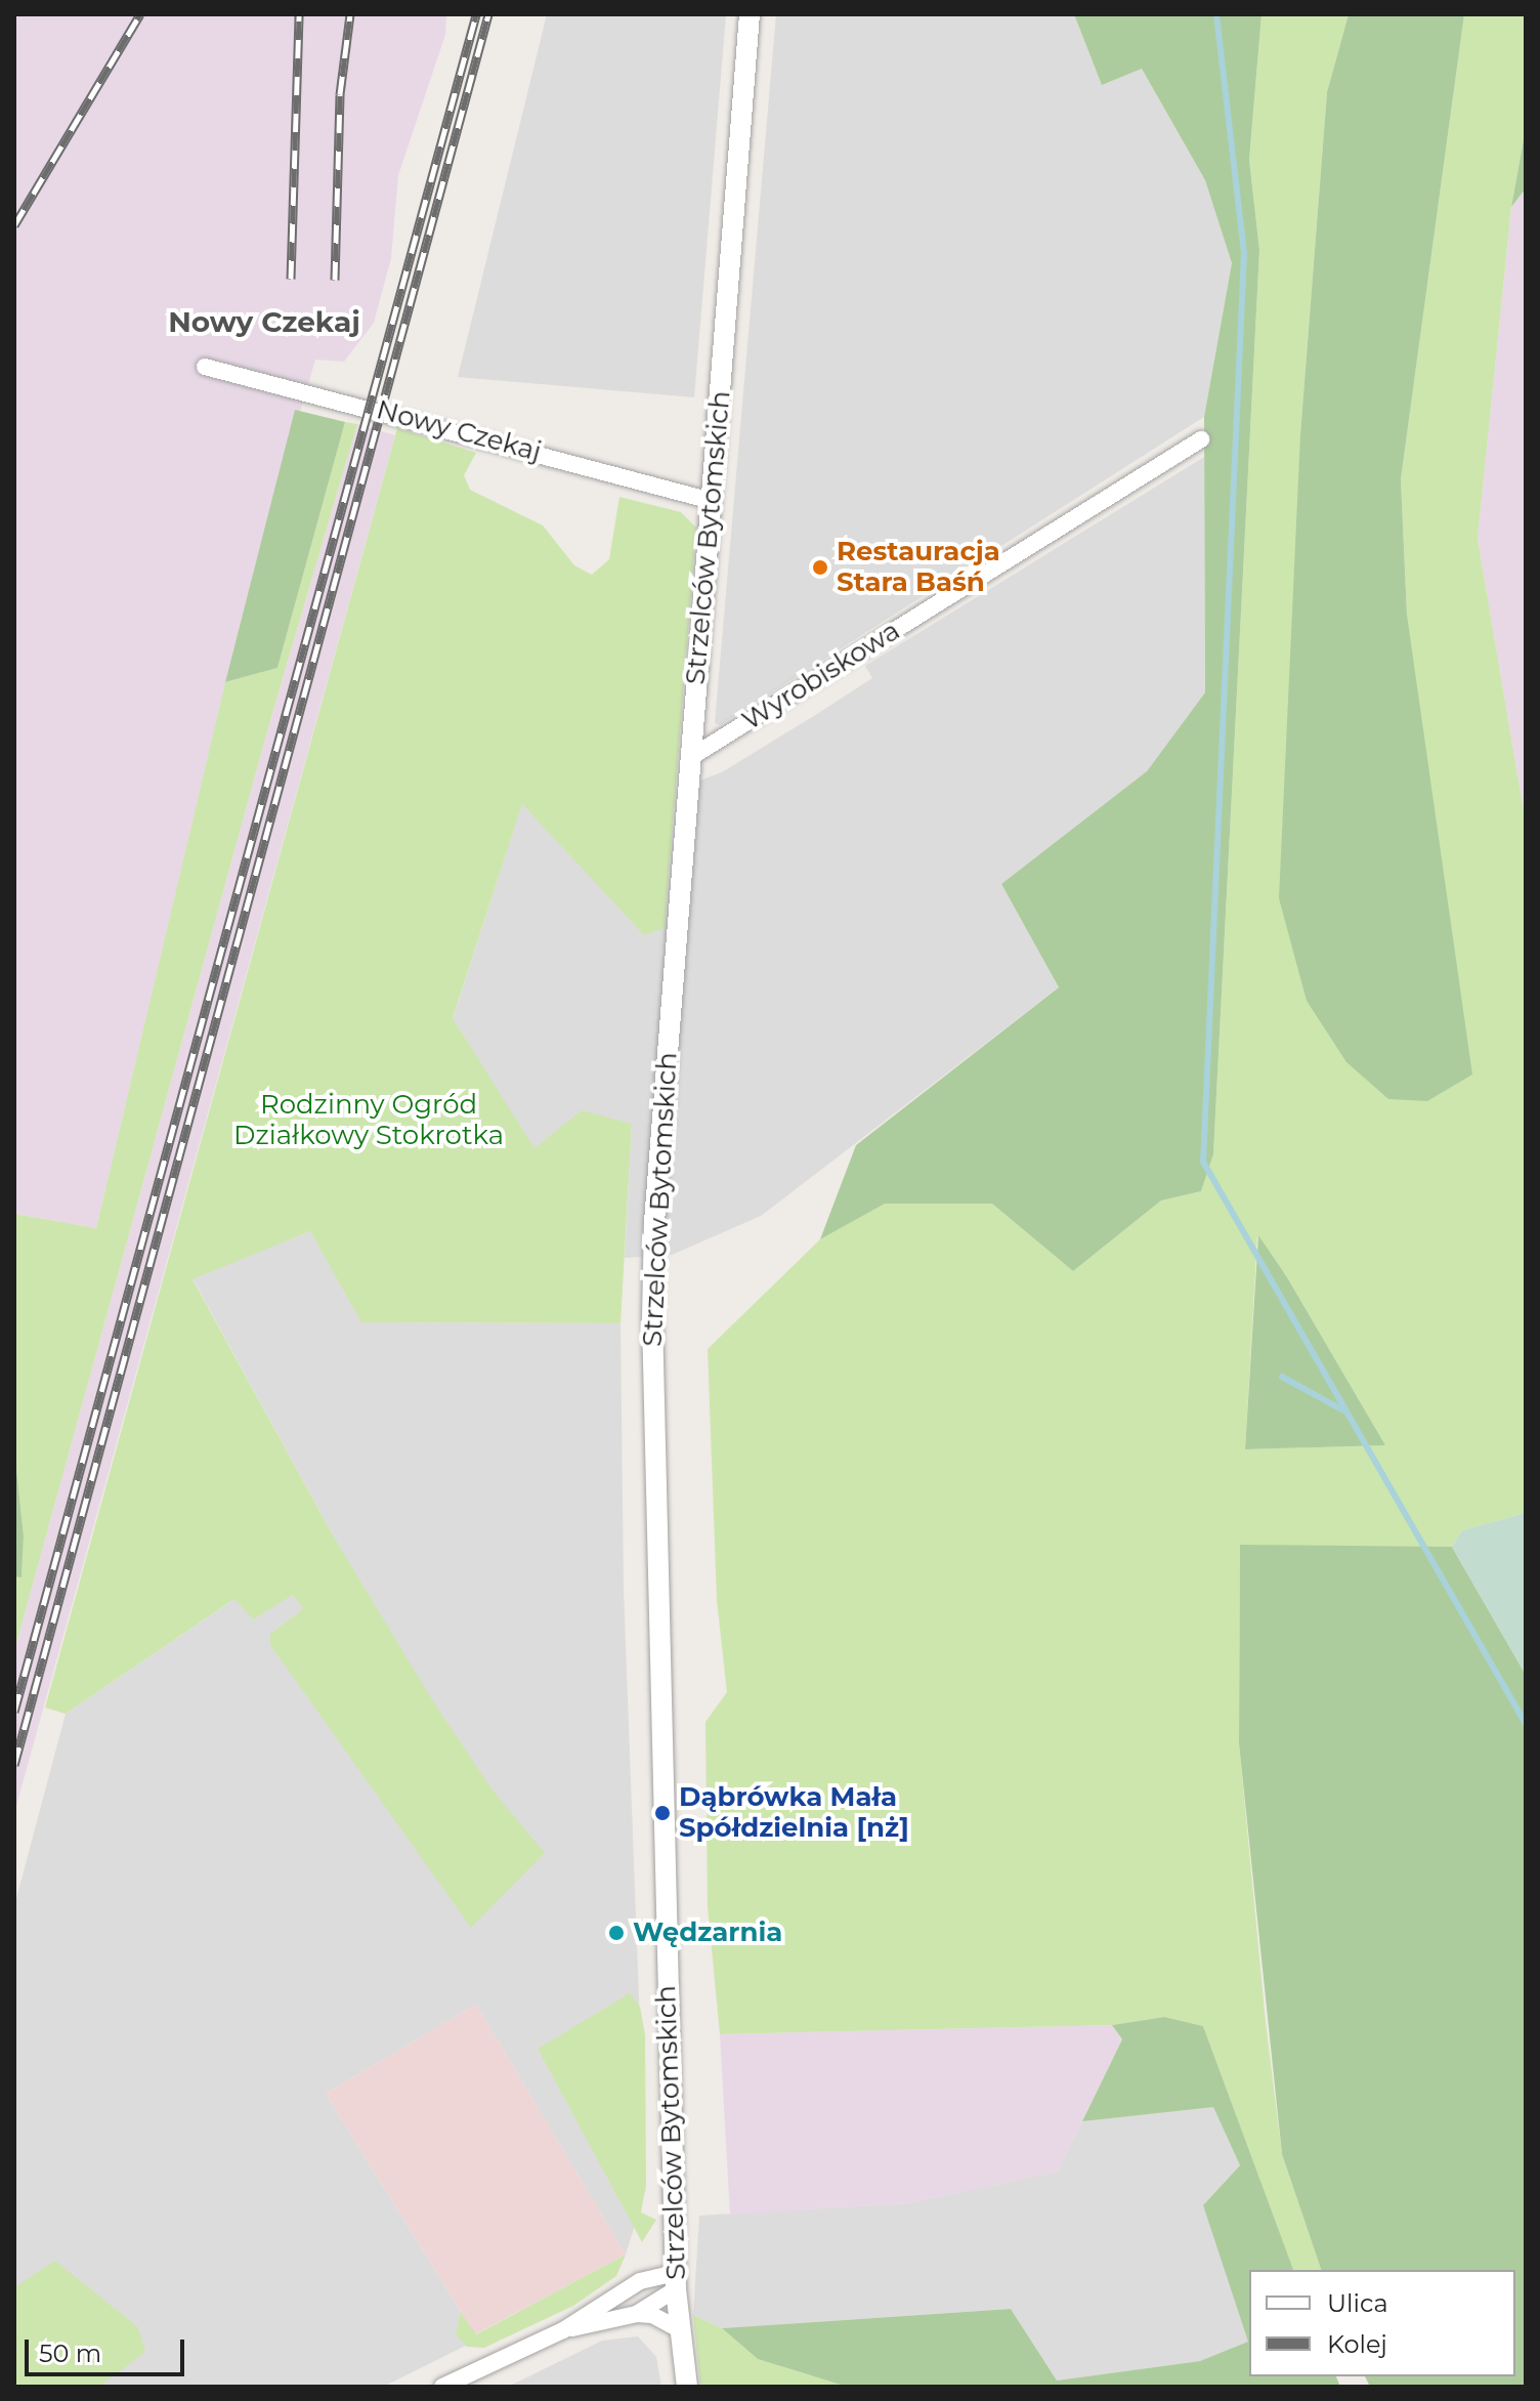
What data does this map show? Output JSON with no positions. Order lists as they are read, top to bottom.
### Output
{
  "streets": {
    "street": ["Nowy Czekaj", "Strzelców Bytomskich", "Wyrobiskowa"]
  },
  "crossings": [
    ["Nowy Czekaj", "Strzelców Bytomskich"],
    ["Strzelców Bytomskich", "Wyrobiskowa"]
  ],
  "districts": ["Nowy Czekaj"],
  "parks": ["Rodzinny Ogród Działkowy Stokrotka"],
  "places": ["Restauracja Stara Baśń", "Dąbrówka Mała Spółdzielnia [nż]", "Wędzarnia"],
  "legend": ["Ulica", "Kolej"],
  "scale_bar": "50 m"
}
